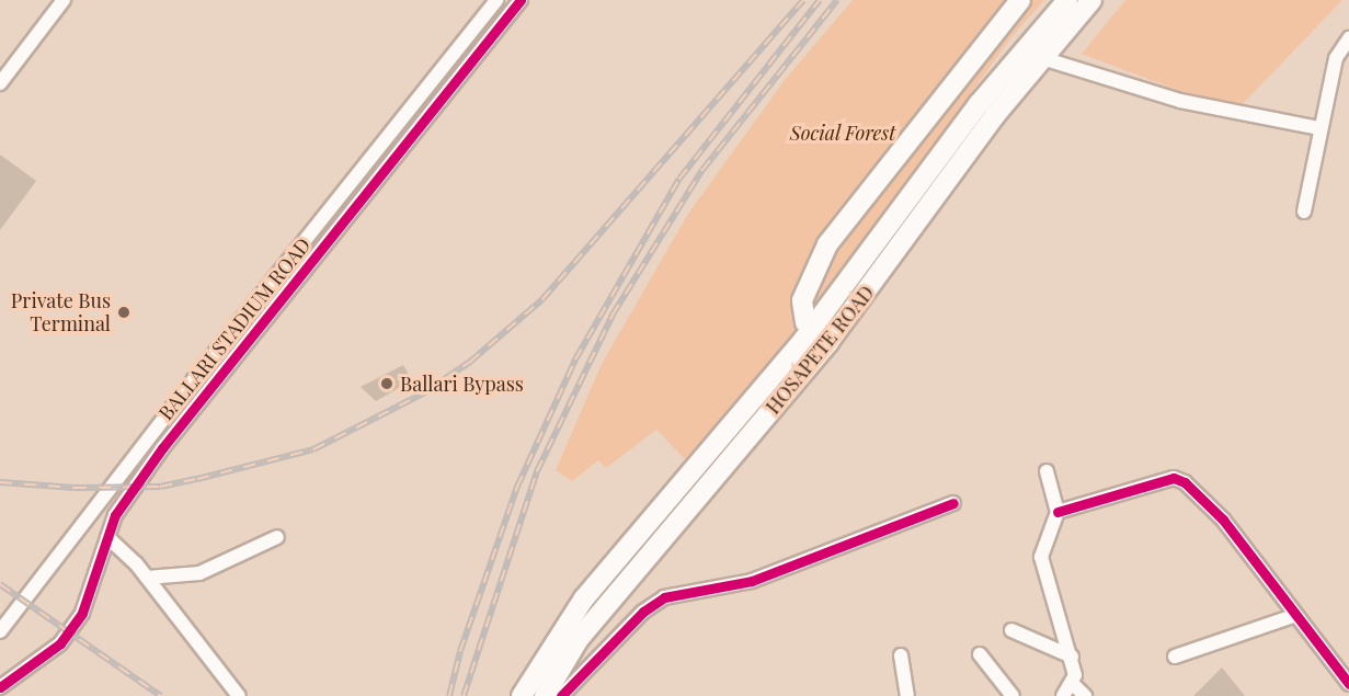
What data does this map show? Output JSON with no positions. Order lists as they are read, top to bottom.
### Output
{
  "streets": {
    "highway": ["HOSAPETE ROAD"],
    "street": ["BALLARI STADIUM ROAD"]
  },
  "parks": ["Social Forest"],
  "places": ["Private Bus Terminal", "Ballari Bypass"]
}
